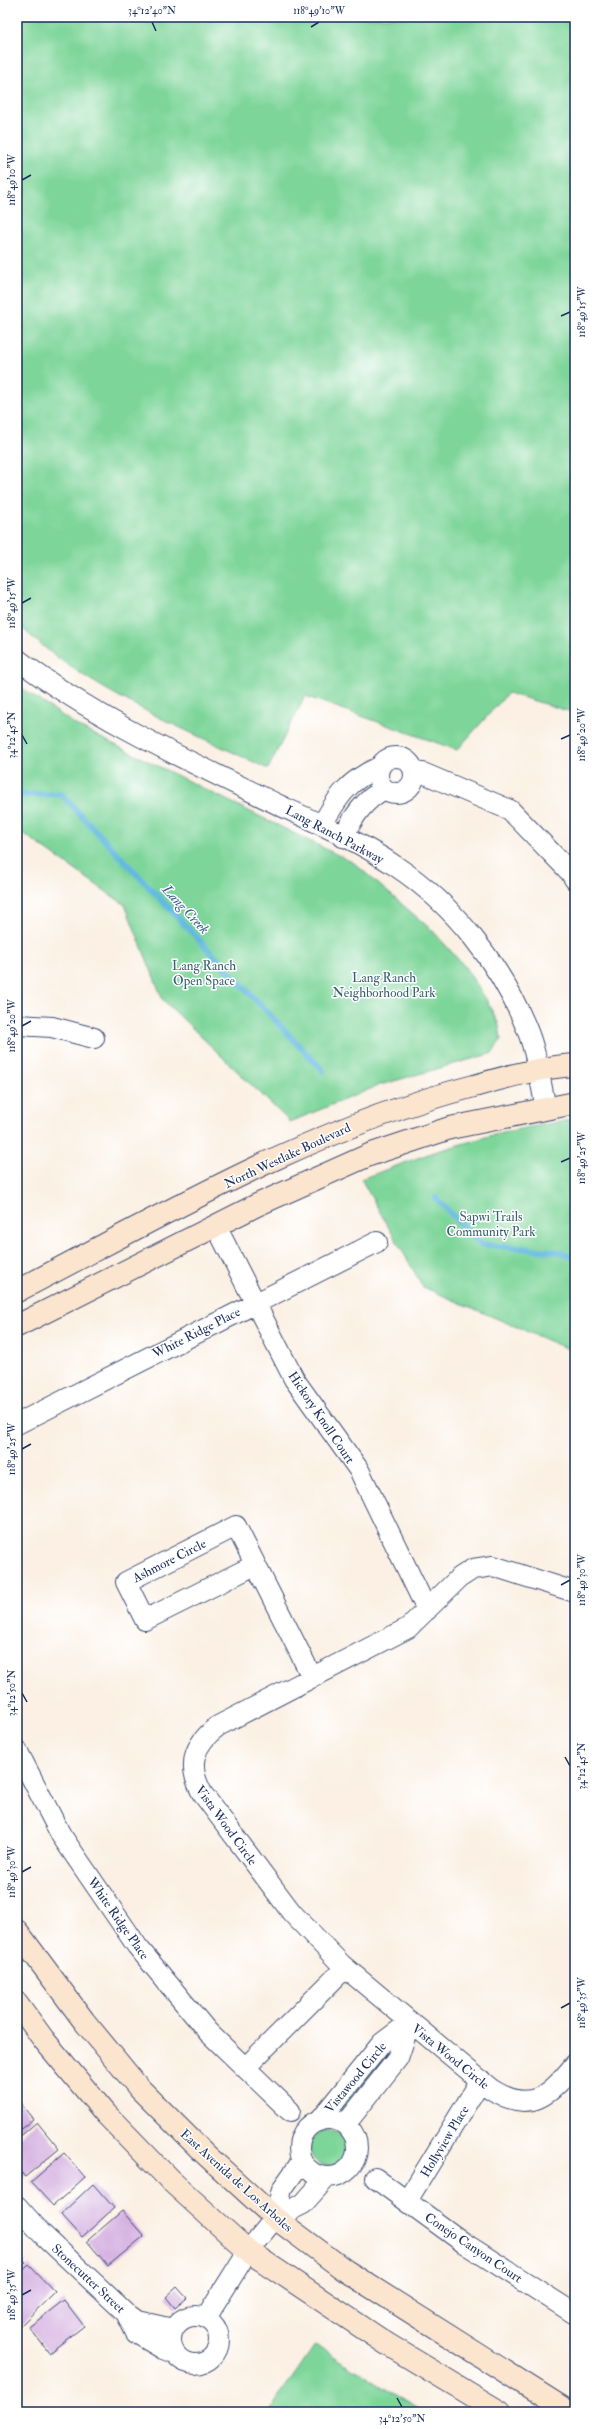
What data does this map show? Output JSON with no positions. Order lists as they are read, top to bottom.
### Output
{
  "streets": {
    "main road": ["North Westlake Boulevard", "East Avenida de Los Arboles"],
    "street": [
      "Lang Ranch Parkway",
      "White Ridge Place",
      "Hickory Knoll Court",
      "Ashmore Circle",
      "Vista Wood Circle",
      "Vistawood Circle",
      "Hollyview Place",
      "Conejo Canyon Court",
      "Stonecutter Street"
    ]
  },
  "crossings": [
    ["Lang Ranch Parkway", "North Westlake Boulevard"],
    ["White Ridge Place", "Hickory Knoll Court"],
    ["Hickory Knoll Court", "Vista Wood Circle"],
    ["Ashmore Circle", "Vista Wood Circle"],
    ["Vista Wood Circle", "Vistawood Circle"],
    ["Vista Wood Circle", "Hollyview Place"],
    ["Vistawood Circle", "East Avenida de Los Arboles"],
    ["Hollyview Place", "Conejo Canyon Court"]
  ],
  "water": ["Lang Creek"],
  "parks": ["Lang Ranch Open Space", "Lang Ranch Neighborhood Park", "Sapwi Trails Community Park"],
  "coordinates": [
    "34°12'40\"N",
    "118°49'10\"W",
    "118°49'15\"W",
    "118°49'20\"W",
    "34°12'45\"N",
    "118°49'25\"W",
    "118°49'30\"W",
    "34°12'50\"N",
    "118°49'35\"W"
  ]
}
